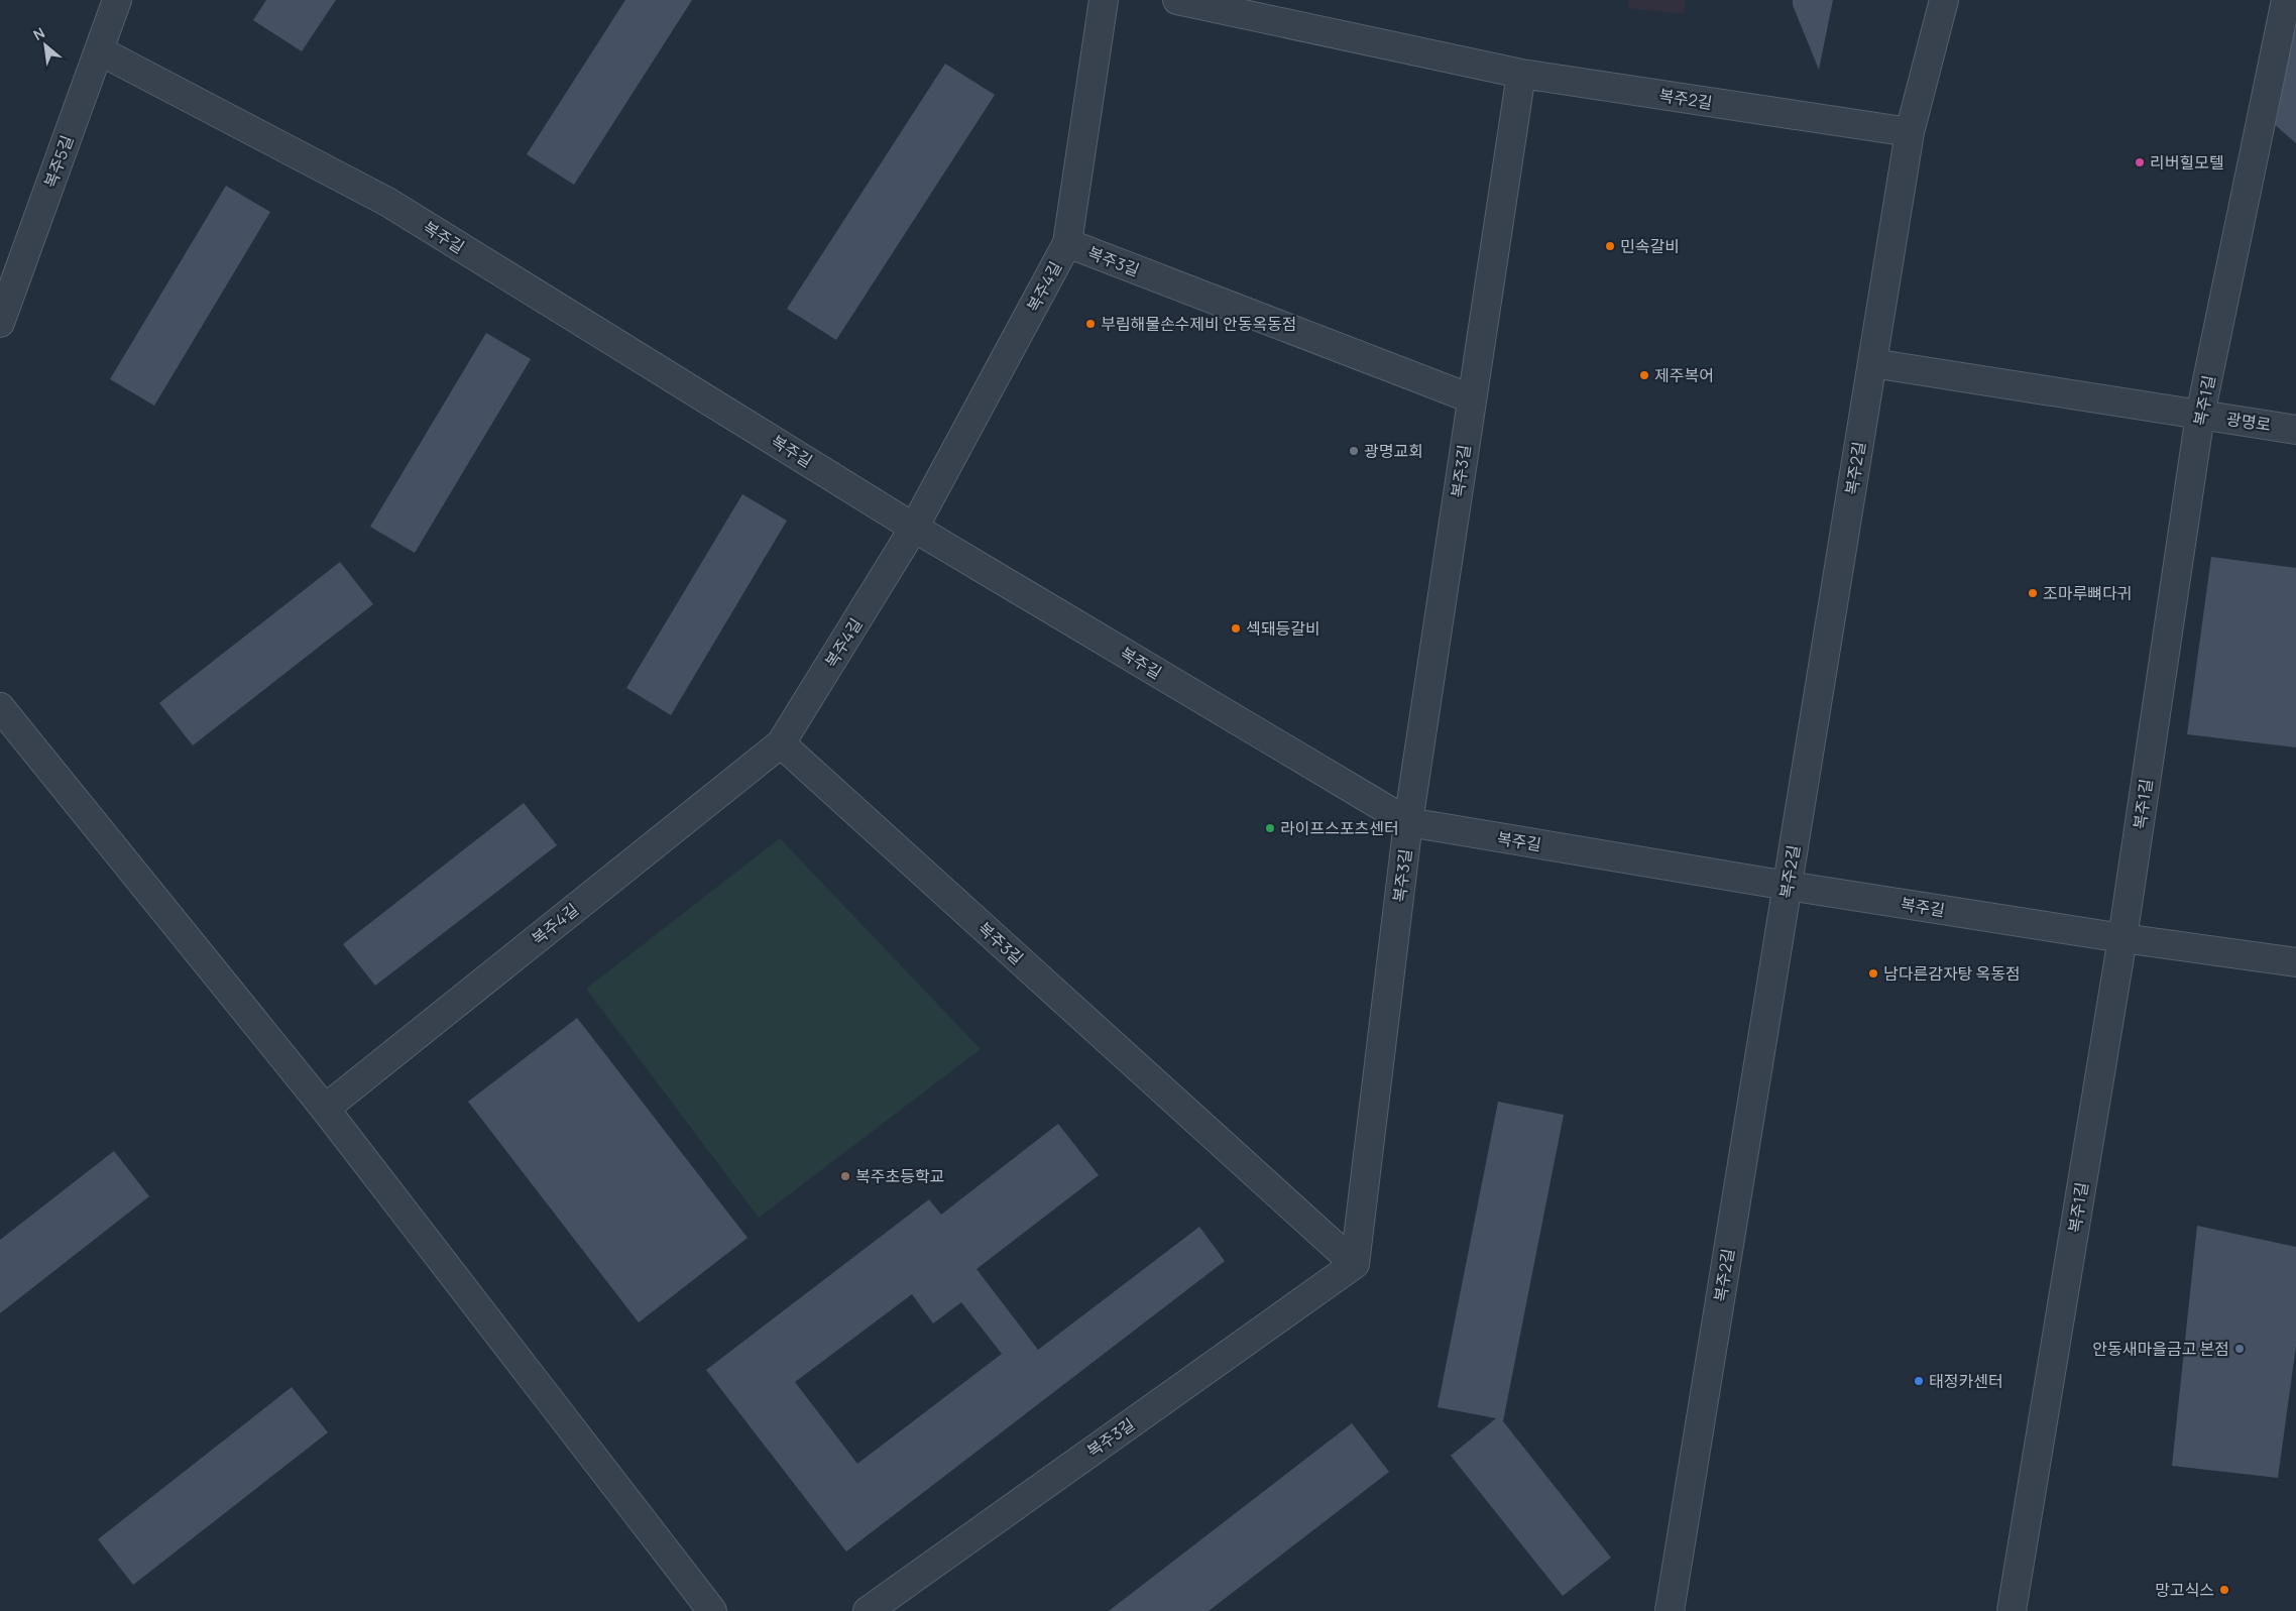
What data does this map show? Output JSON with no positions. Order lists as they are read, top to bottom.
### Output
{
  "streets": {
    "street": [
      "복주2길",
      "복주5길",
      "복주길",
      "복주3길",
      "복주4길",
      "복주1길",
      "광명로"
    ]
  },
  "crossings": [
    ["복주2길", "복주길"],
    ["복주2길", "복주3길"],
    ["복주2길", "광명로"],
    ["복주5길", "복주길"],
    ["복주길", "복주3길"],
    ["복주길", "복주4길"],
    ["복주길", "복주1길"],
    ["복주3길", "복주4길"],
    ["복주1길", "광명로"]
  ],
  "places": [
    "리버힐모텔",
    "민속갈비",
    "부림해물손수제비 안동옥동점",
    "제주복어",
    "광명교회",
    "조마루뼈다귀",
    "섹돼등갈비",
    "라이프스포츠센터",
    "남다른감자탕 옥동점",
    "복주초등학교",
    "안동새마을금고 본점",
    "태정카센터",
    "망고식스"
  ],
  "north": "top left"
}
